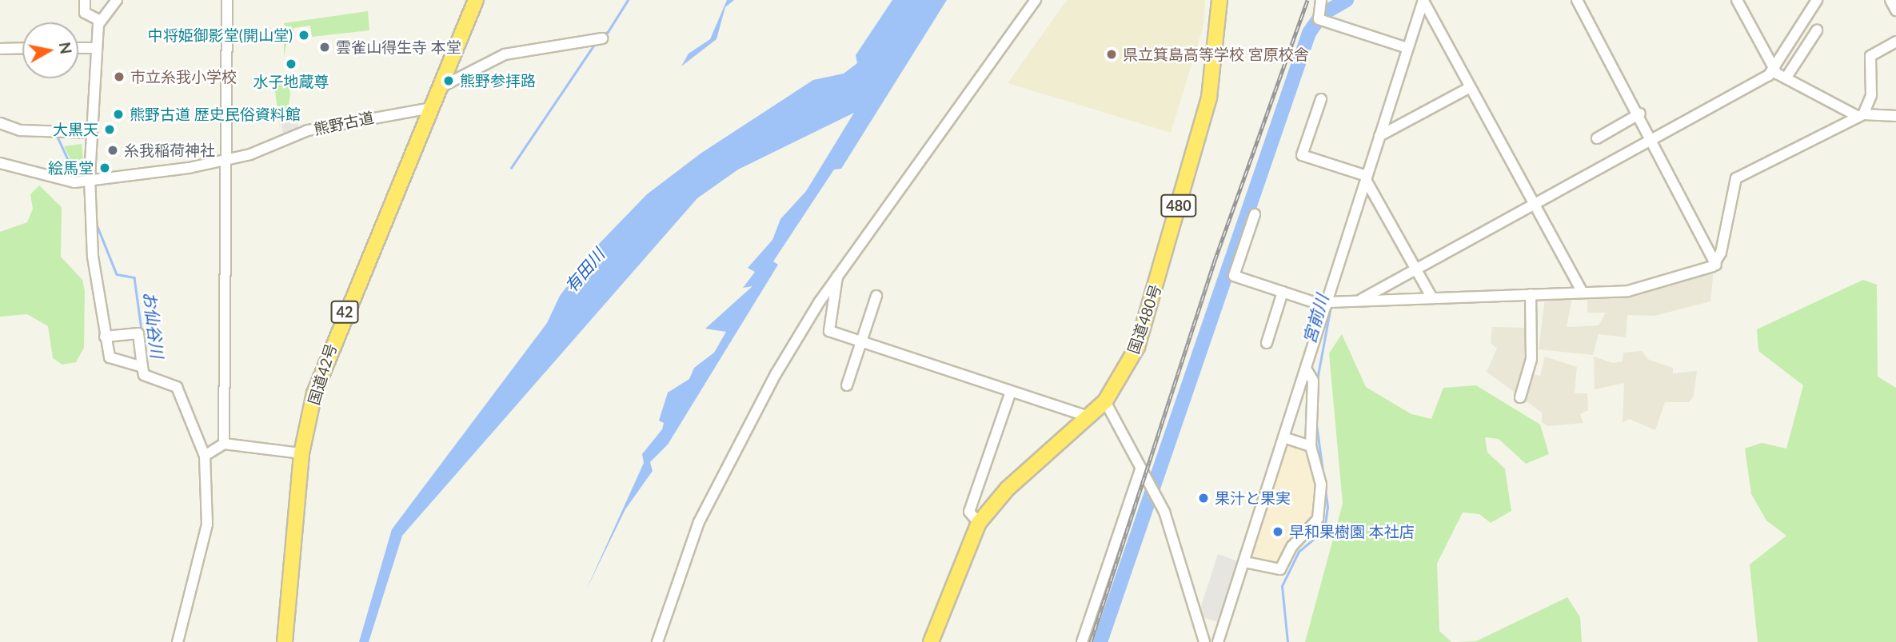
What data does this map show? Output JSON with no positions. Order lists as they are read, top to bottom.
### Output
{
  "streets": {
    "highway": [
      "480",
      "42",
      "国道480号",
      "国道42号"
    ],
    "street": ["熊野古道"]
  },
  "crossings": [
    ["熊野古道", "国道42号"]
  ],
  "water": ["有田川", "宮前川", "お仙谷川"],
  "places": [
    "中将姫御影堂(開山堂)",
    "雲雀山得生寺 本堂",
    "県立箕島高等学校 宮原校舎",
    "水子地蔵尊",
    "市立糸我小学校",
    "熊野参拝路",
    "熊野古道 歴史民俗資料館",
    "大黒天",
    "糸我稲荷神社",
    "絵馬堂",
    "果汁と果実",
    "早和果樹園 本社店"
  ],
  "north": "right"
}
